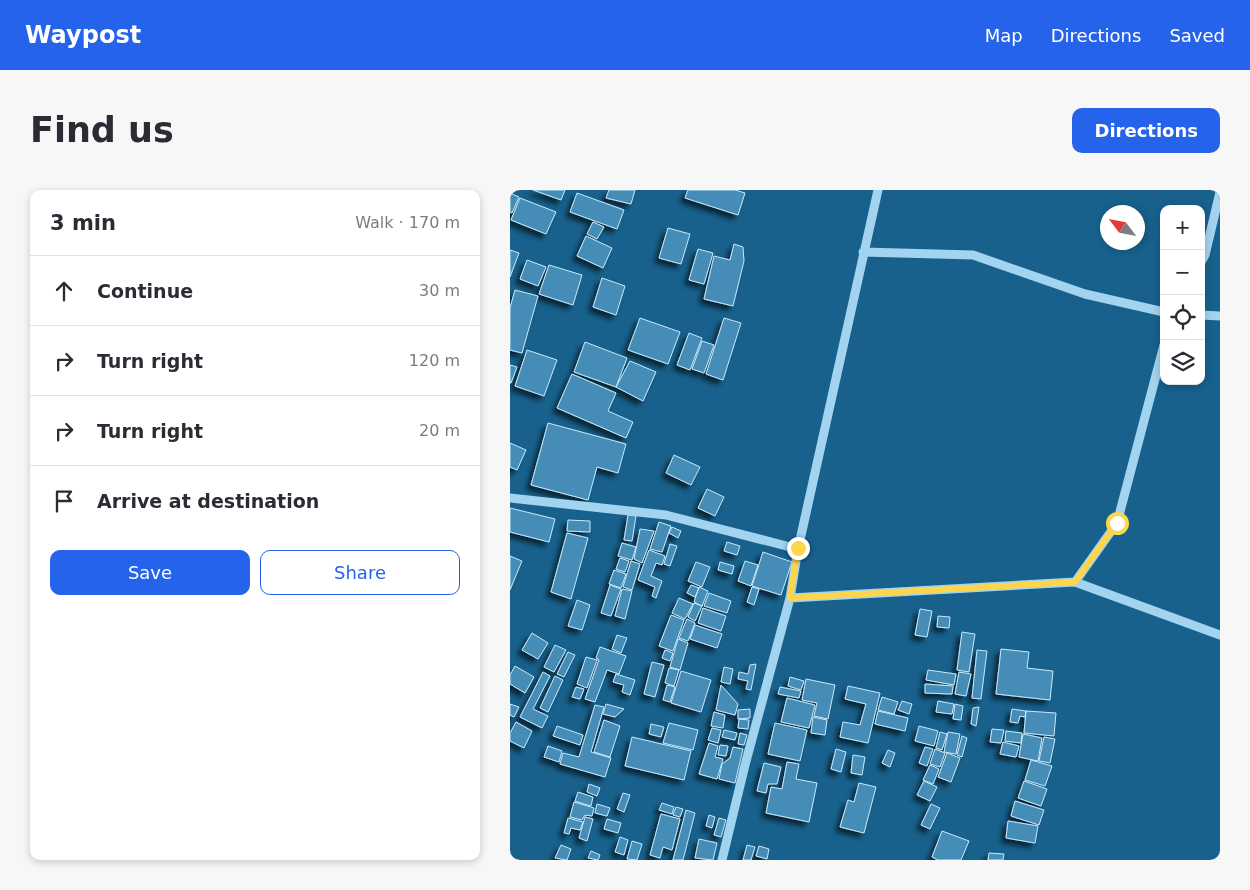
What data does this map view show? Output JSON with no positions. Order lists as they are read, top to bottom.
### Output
{
  "north": "top left",
  "page": {
    "header": "Waypost",
    "nav": ["Map", "Directions", "Saved"],
    "buttons": [
      "Directions",
      ["Save", "Share"]
    ],
    "title": "Find us",
    "heading": ["3 min", "Walk · 170 m"],
    "map_buttons": ["+", "−"],
    "list": [
      ["Continue", "30 m"],
      ["Turn right", "120 m"],
      ["Turn right", "20 m"],
      "Arrive at destination"
    ]
  }
}
